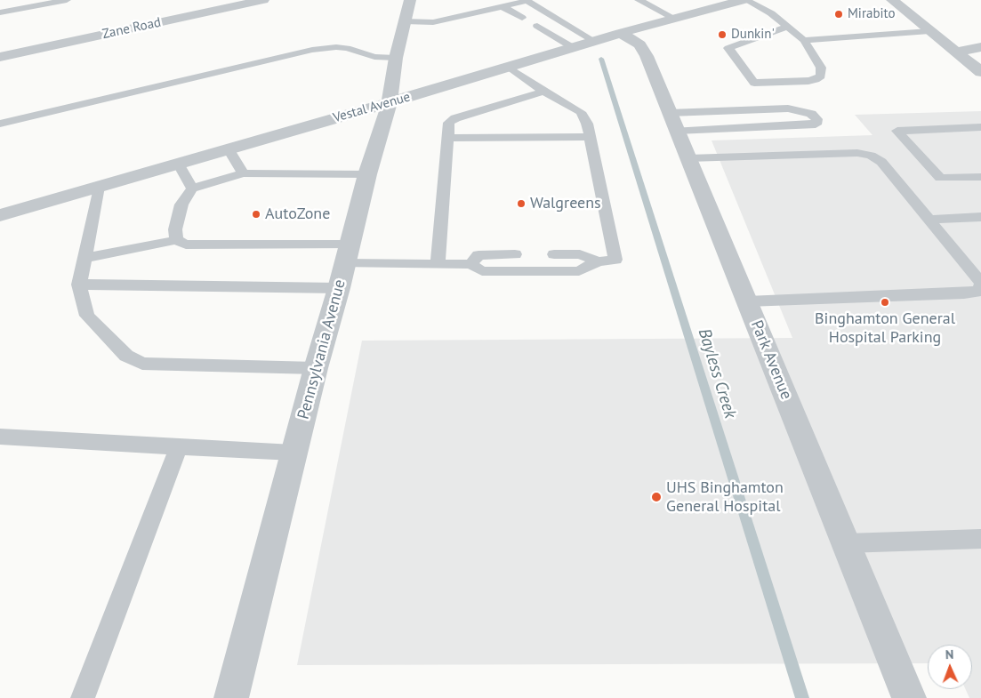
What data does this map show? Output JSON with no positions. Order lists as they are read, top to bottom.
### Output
{
  "streets": {
    "street": [
      "Zane Road",
      "Vestal Avenue",
      "Pennsylvania Avenue",
      "Park Avenue"
    ]
  },
  "crossings": [
    ["Vestal Avenue", "Pennsylvania Avenue"],
    ["Vestal Avenue", "Park Avenue"]
  ],
  "water": ["Bayless Creek"],
  "places": [
    "Mirabito",
    "Dunkin'",
    "Walgreens",
    "AutoZone",
    "Binghamton General Hospital Parking",
    "UHS Binghamton General Hospital"
  ],
  "north": "top"
}
